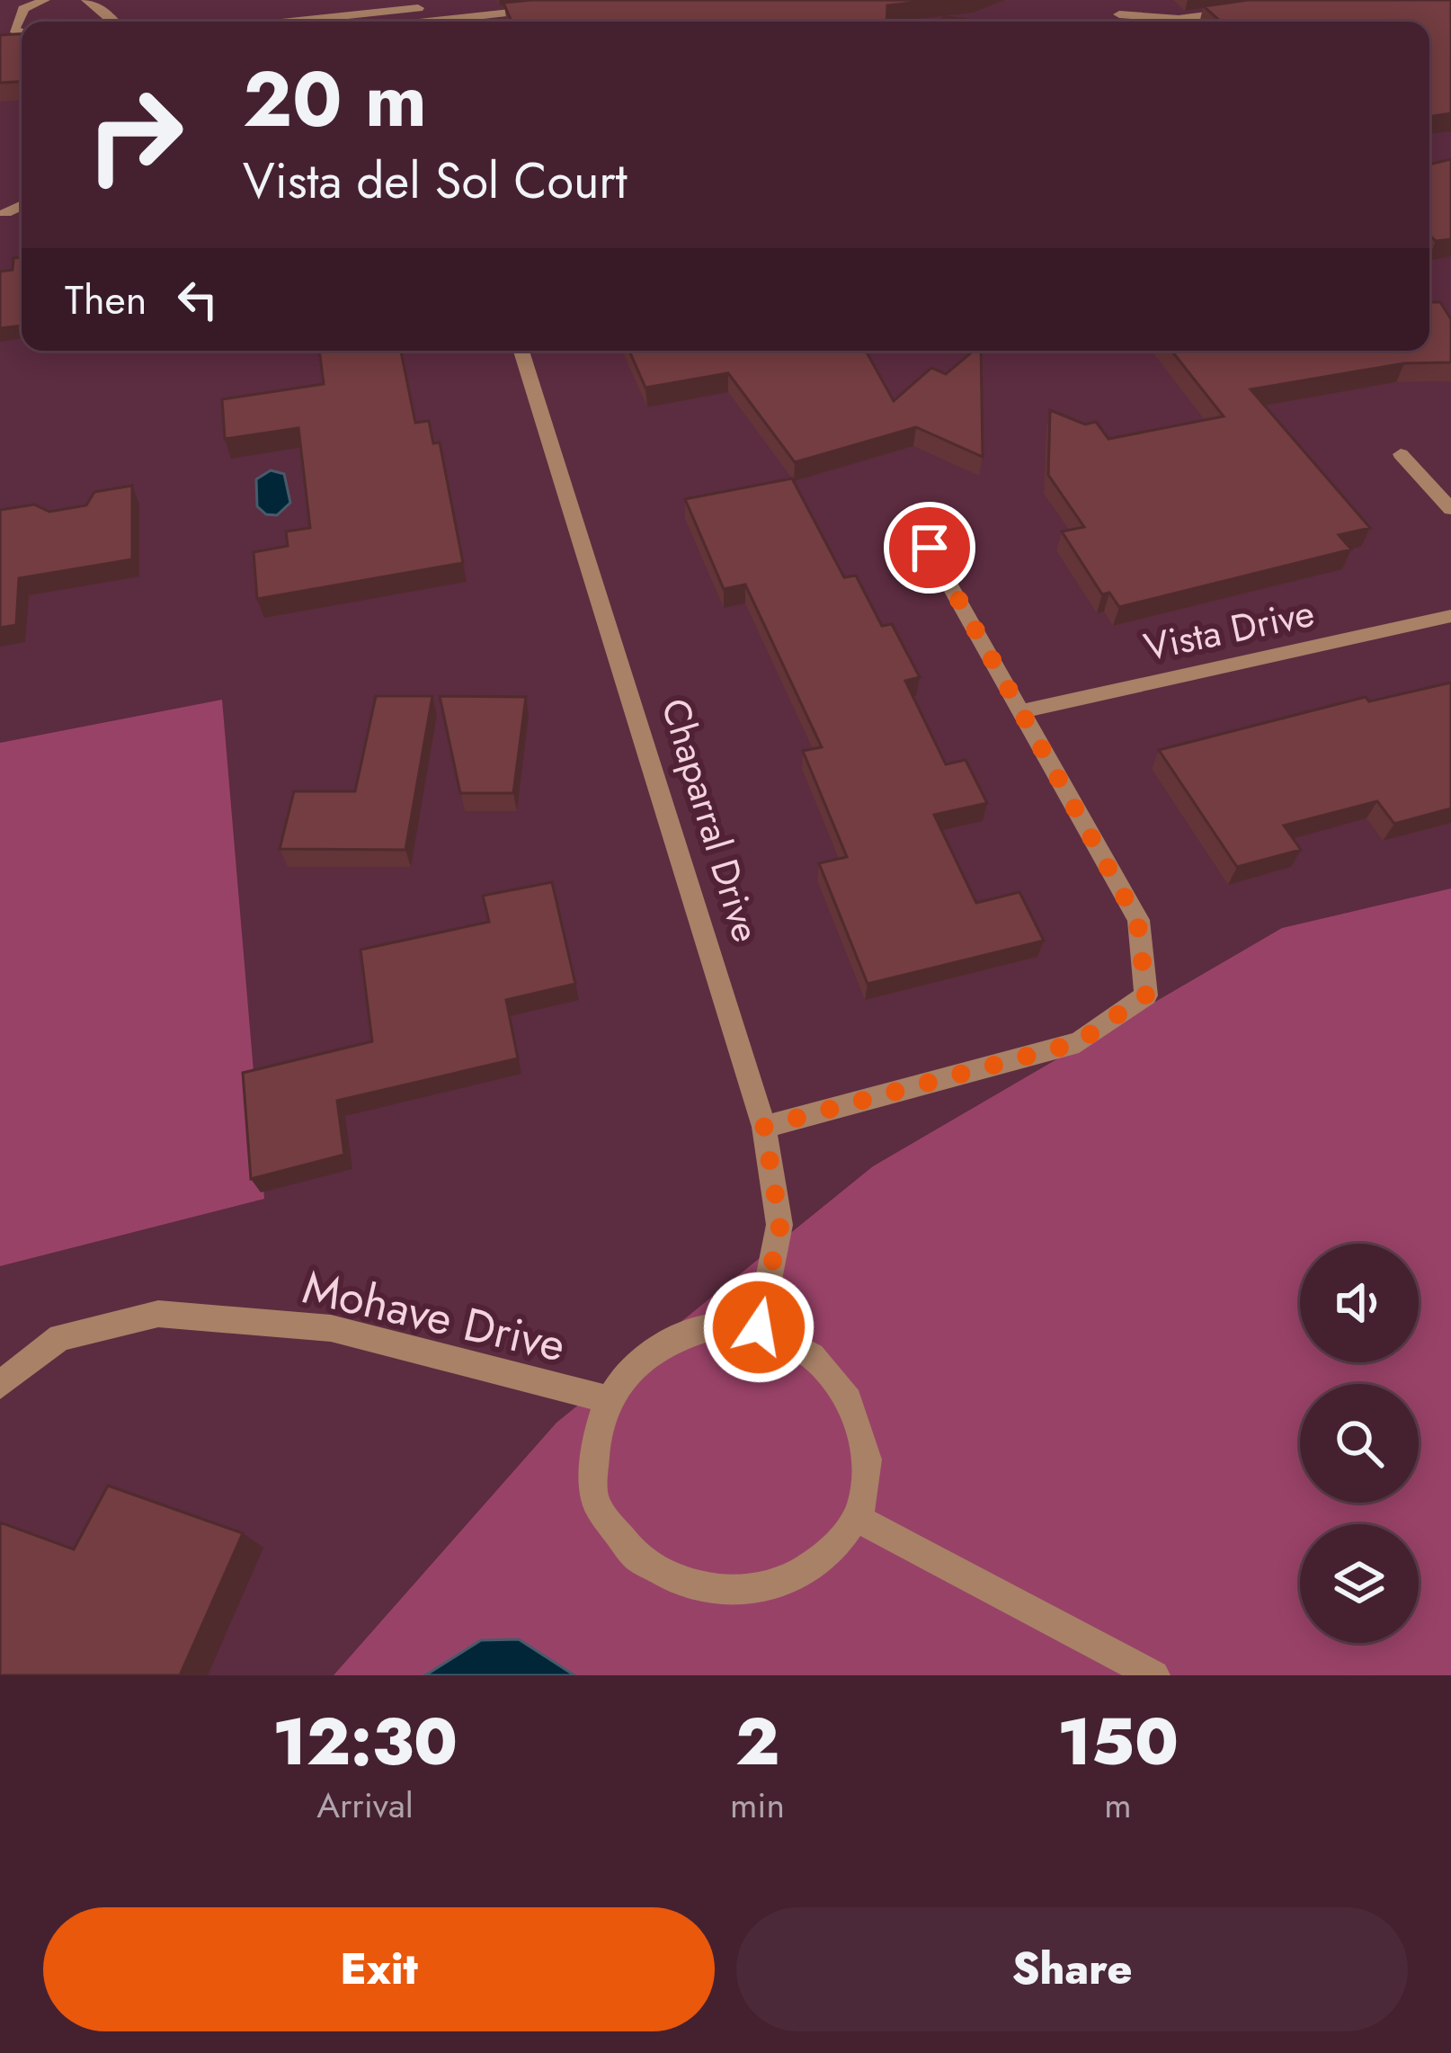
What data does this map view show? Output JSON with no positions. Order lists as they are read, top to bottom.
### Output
{
  "streets": {
    "street": ["Vista Drive", "Chaparral Drive", "Mohave Drive"]
  },
  "crossings": [
    ["Chaparral Drive", "Mohave Drive"]
  ],
  "page": {
    "turn": ["20 m", "Vista del Sol Court"],
    "then": "Then",
    "eta": [
      "12:30",
      "Arrival",
      "2",
      "min",
      "150",
      "m"
    ],
    "buttons": ["Exit", "Share"]
  }
}
